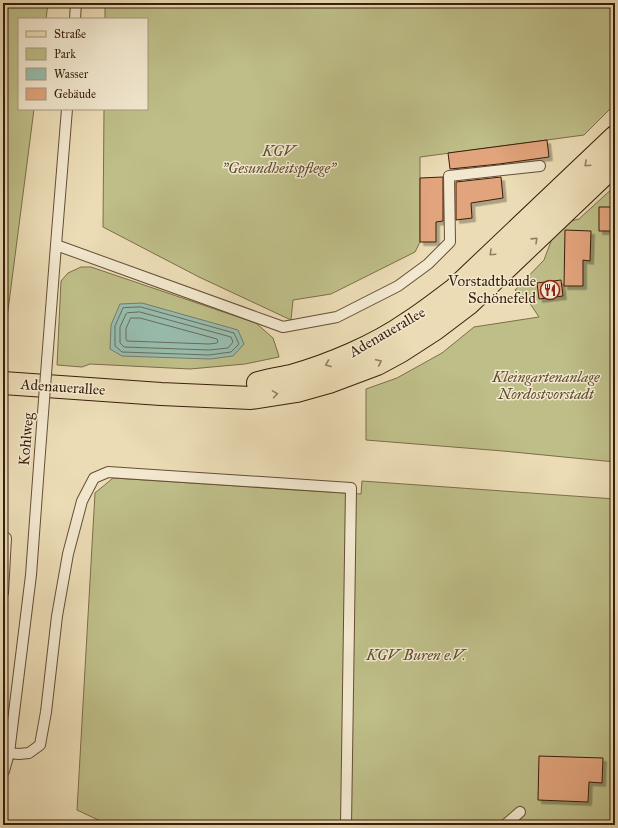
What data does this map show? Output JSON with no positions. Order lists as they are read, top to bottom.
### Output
{
  "streets": {
    "main road": ["Adenauerallee"],
    "lane": ["Kohlweg"]
  },
  "parks": ["KGV \"Gesundheitspflege\"", "Kleingartenanlage Nordostvorstadt", "KGV Buren e.V."],
  "places": {
    "restaurant": ["Vorstadtbaude Schönefeld"]
  },
  "legend": [
    "Straße",
    "Park",
    "Wasser",
    "Gebäude"
  ]
}
